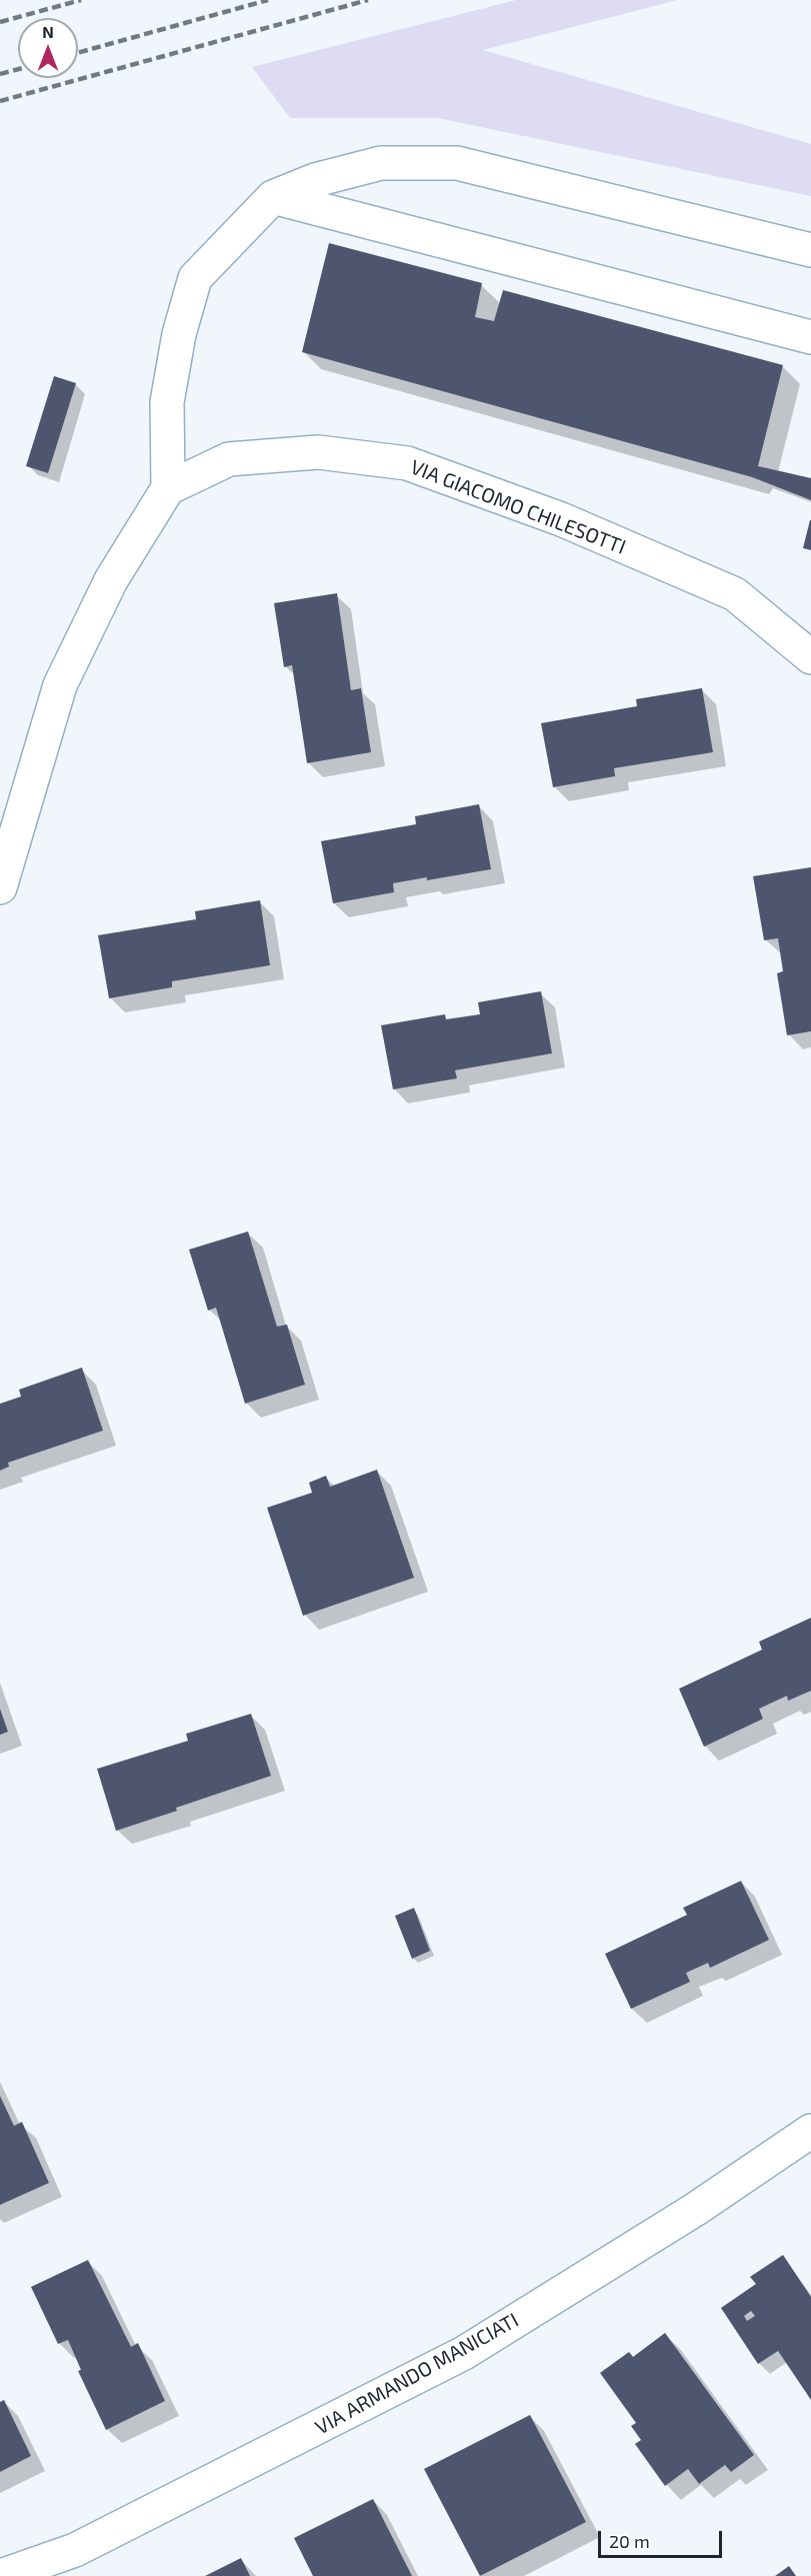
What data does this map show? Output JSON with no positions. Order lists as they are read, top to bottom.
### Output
{
  "streets": {
    "street": ["VIA GIACOMO CHILESOTTI", "VIA ARMANDO MANICIATI"]
  },
  "scale_bar": "20 m",
  "north": "top"
}
